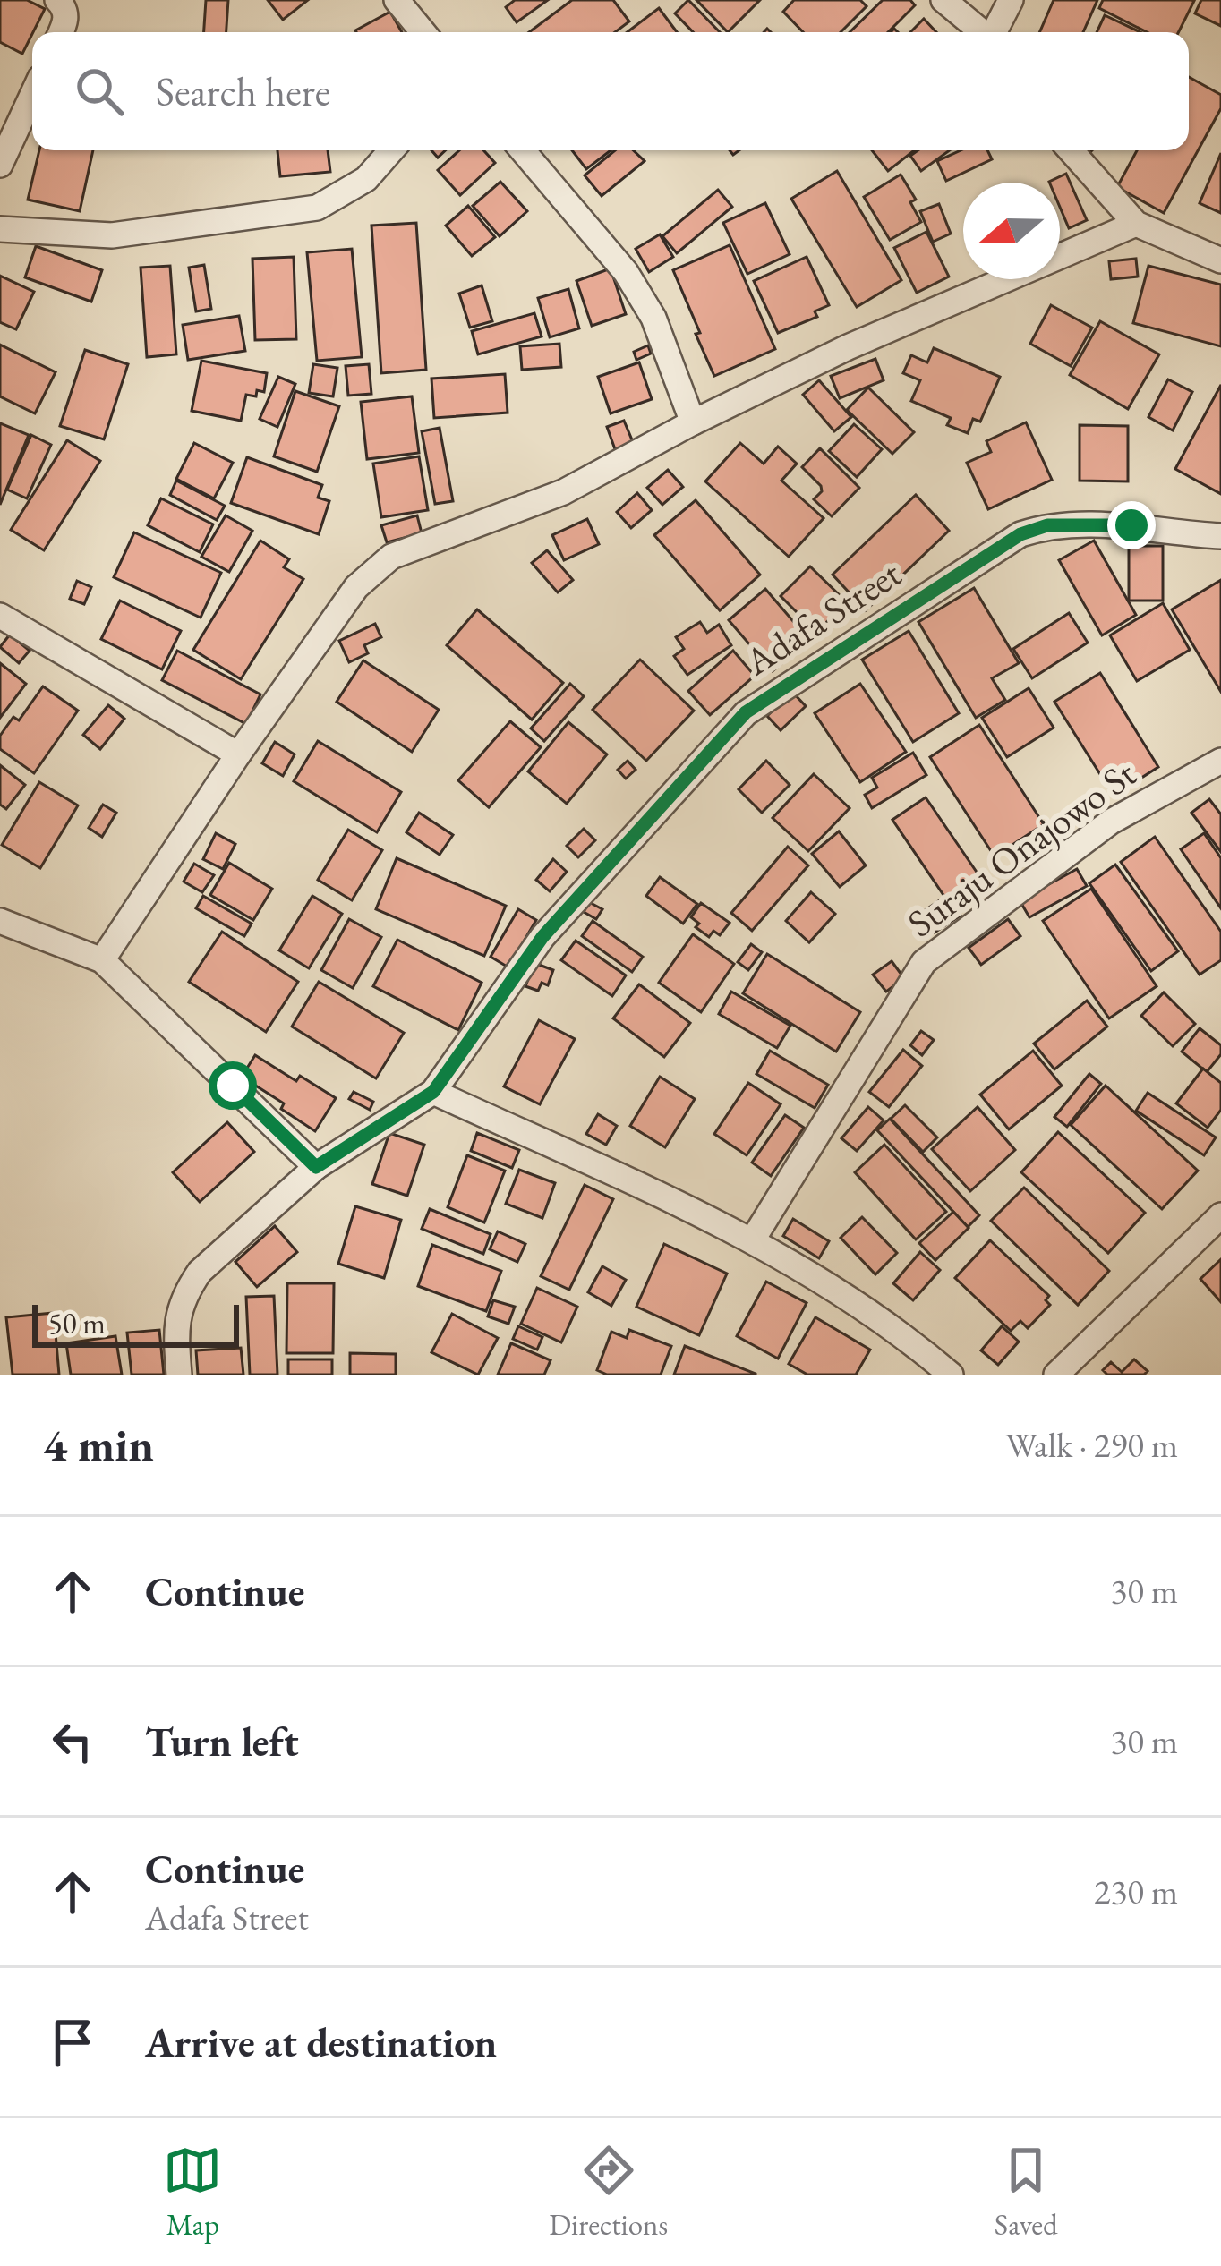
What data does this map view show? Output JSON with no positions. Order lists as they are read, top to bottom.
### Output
{
  "streets": {
    "street": ["Adafa Street", "Suraju Onajowo St"]
  },
  "scale_bar": "50 m",
  "north": "left",
  "page": {
    "search": "Search here",
    "scale": "50 m",
    "heading": ["4 min", "Walk · 290 m"],
    "list": [
      ["Continue", "30 m"],
      ["Turn left", "30 m"],
      ["Continue", "Adafa Street", "230 m"],
      "Arrive at destination"
    ],
    "nav": ["Map", "Directions", "Saved"]
  }
}
